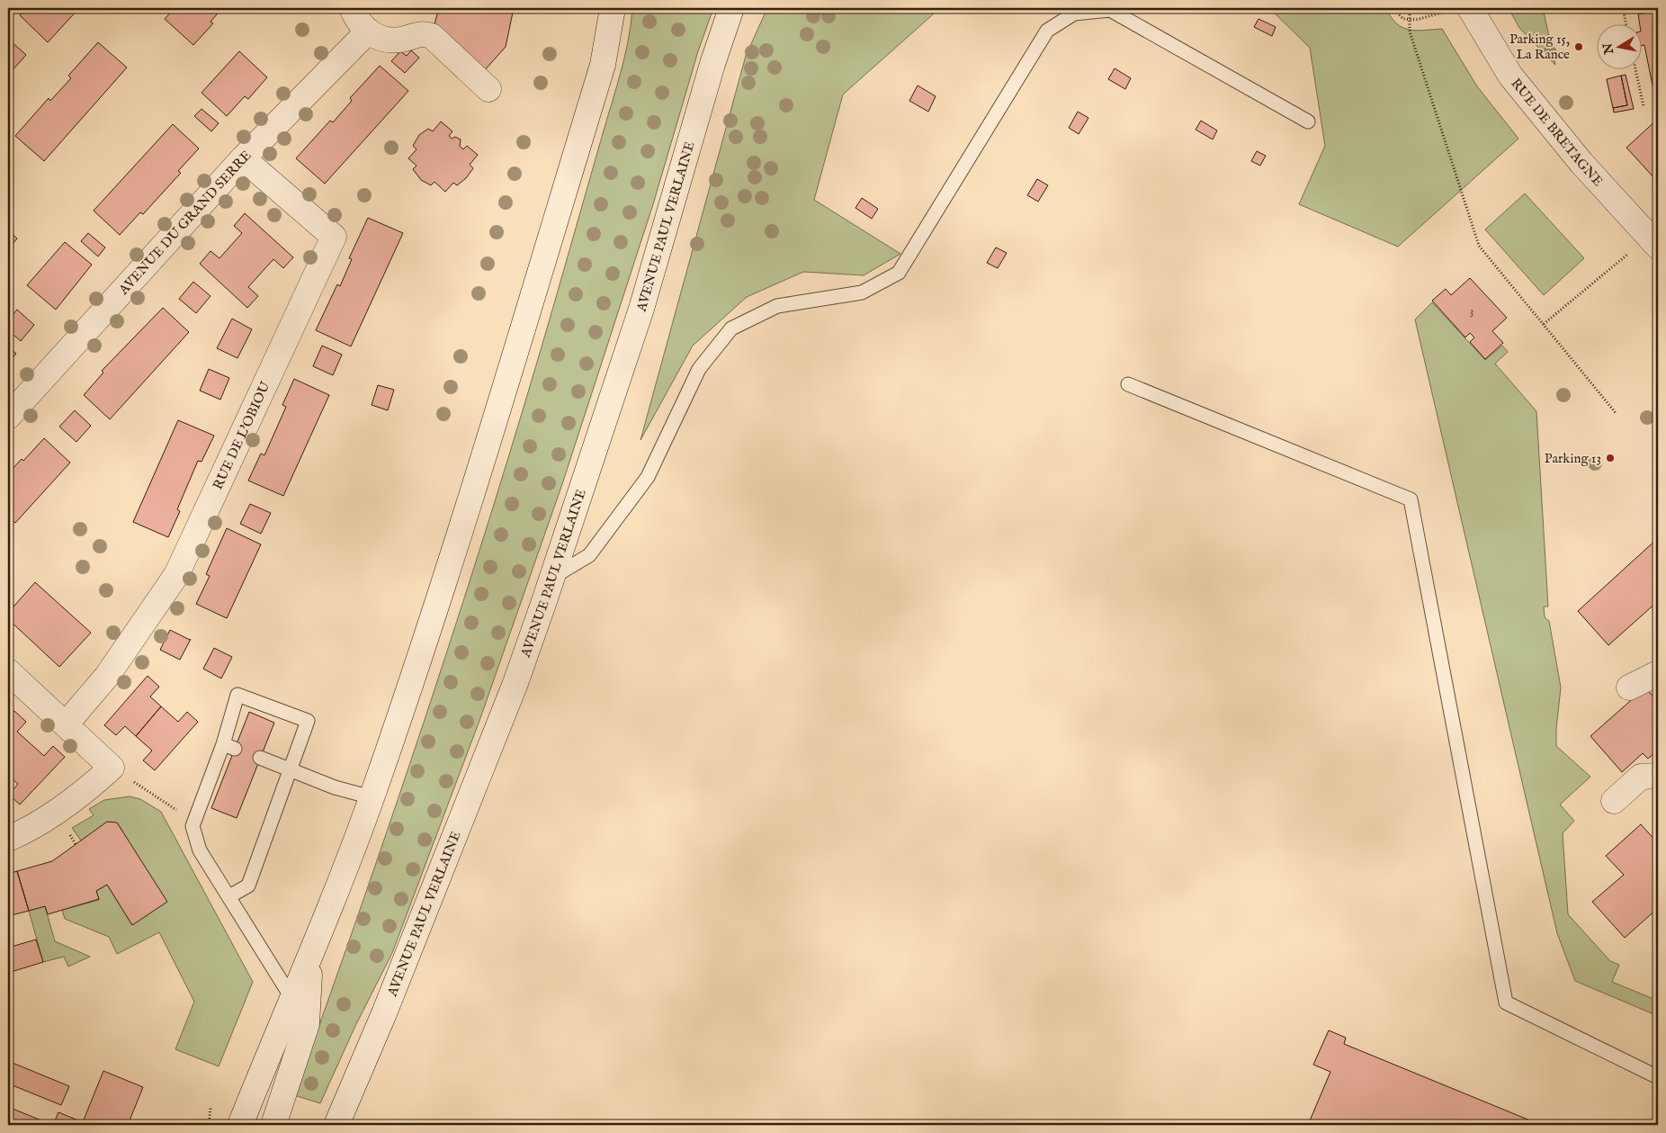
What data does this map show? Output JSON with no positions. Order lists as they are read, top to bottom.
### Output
{
  "streets": {
    "main road": [
      "RUE DE BRETAGNE",
      "AVENUE DU GRAND SERRE",
      "AVENUE PAUL VERLAINE",
      "RUE DE L'OBIOU"
    ]
  },
  "crossings": [
    ["AVENUE DU GRAND SERRE", "RUE DE L'OBIOU"]
  ],
  "places": ["Parking 15, La Rance", "Parking 13"],
  "house_numbers": ["3"],
  "north": "left"
}
